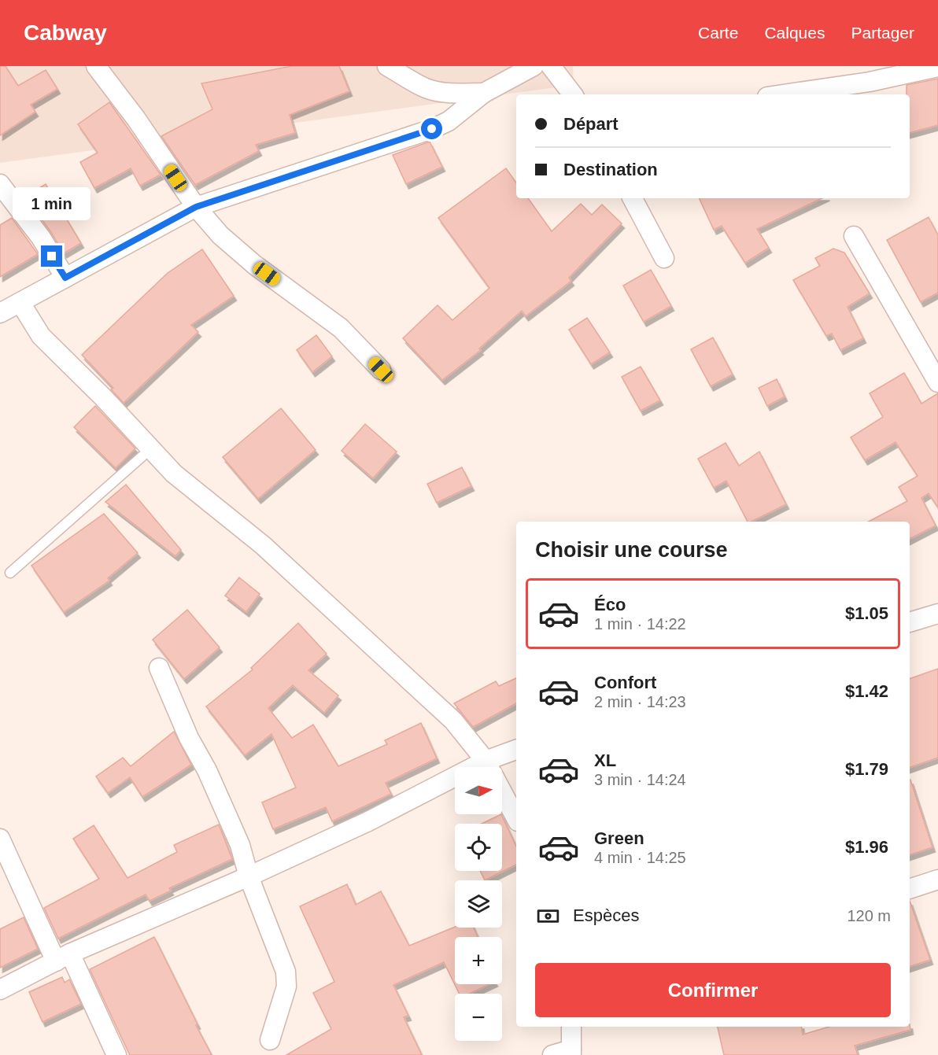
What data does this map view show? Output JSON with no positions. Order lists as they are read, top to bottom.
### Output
{
  "north": "right",
  "page": {
    "header": "Cabway",
    "nav": ["Carte", "Calques", "Partager"],
    "banner": ["Départ", "Destination"],
    "bubble": "1 min",
    "heading": "Choisir une course",
    "list": [
      {
        "name": "Éco",
        "note": "1 min · 14:22",
        "value": "$1.05"
      },
      {
        "name": "Confort",
        "note": "2 min · 14:23",
        "value": "$1.42"
      },
      {
        "name": "XL",
        "note": "3 min · 14:24",
        "value": "$1.79"
      },
      {
        "name": "Green",
        "note": "4 min · 14:25",
        "value": "$1.96"
      }
    ],
    "map_buttons": ["+", "−"],
    "pay": ["Espèces", "120 m"],
    "buttons": "Confirmer"
  }
}
